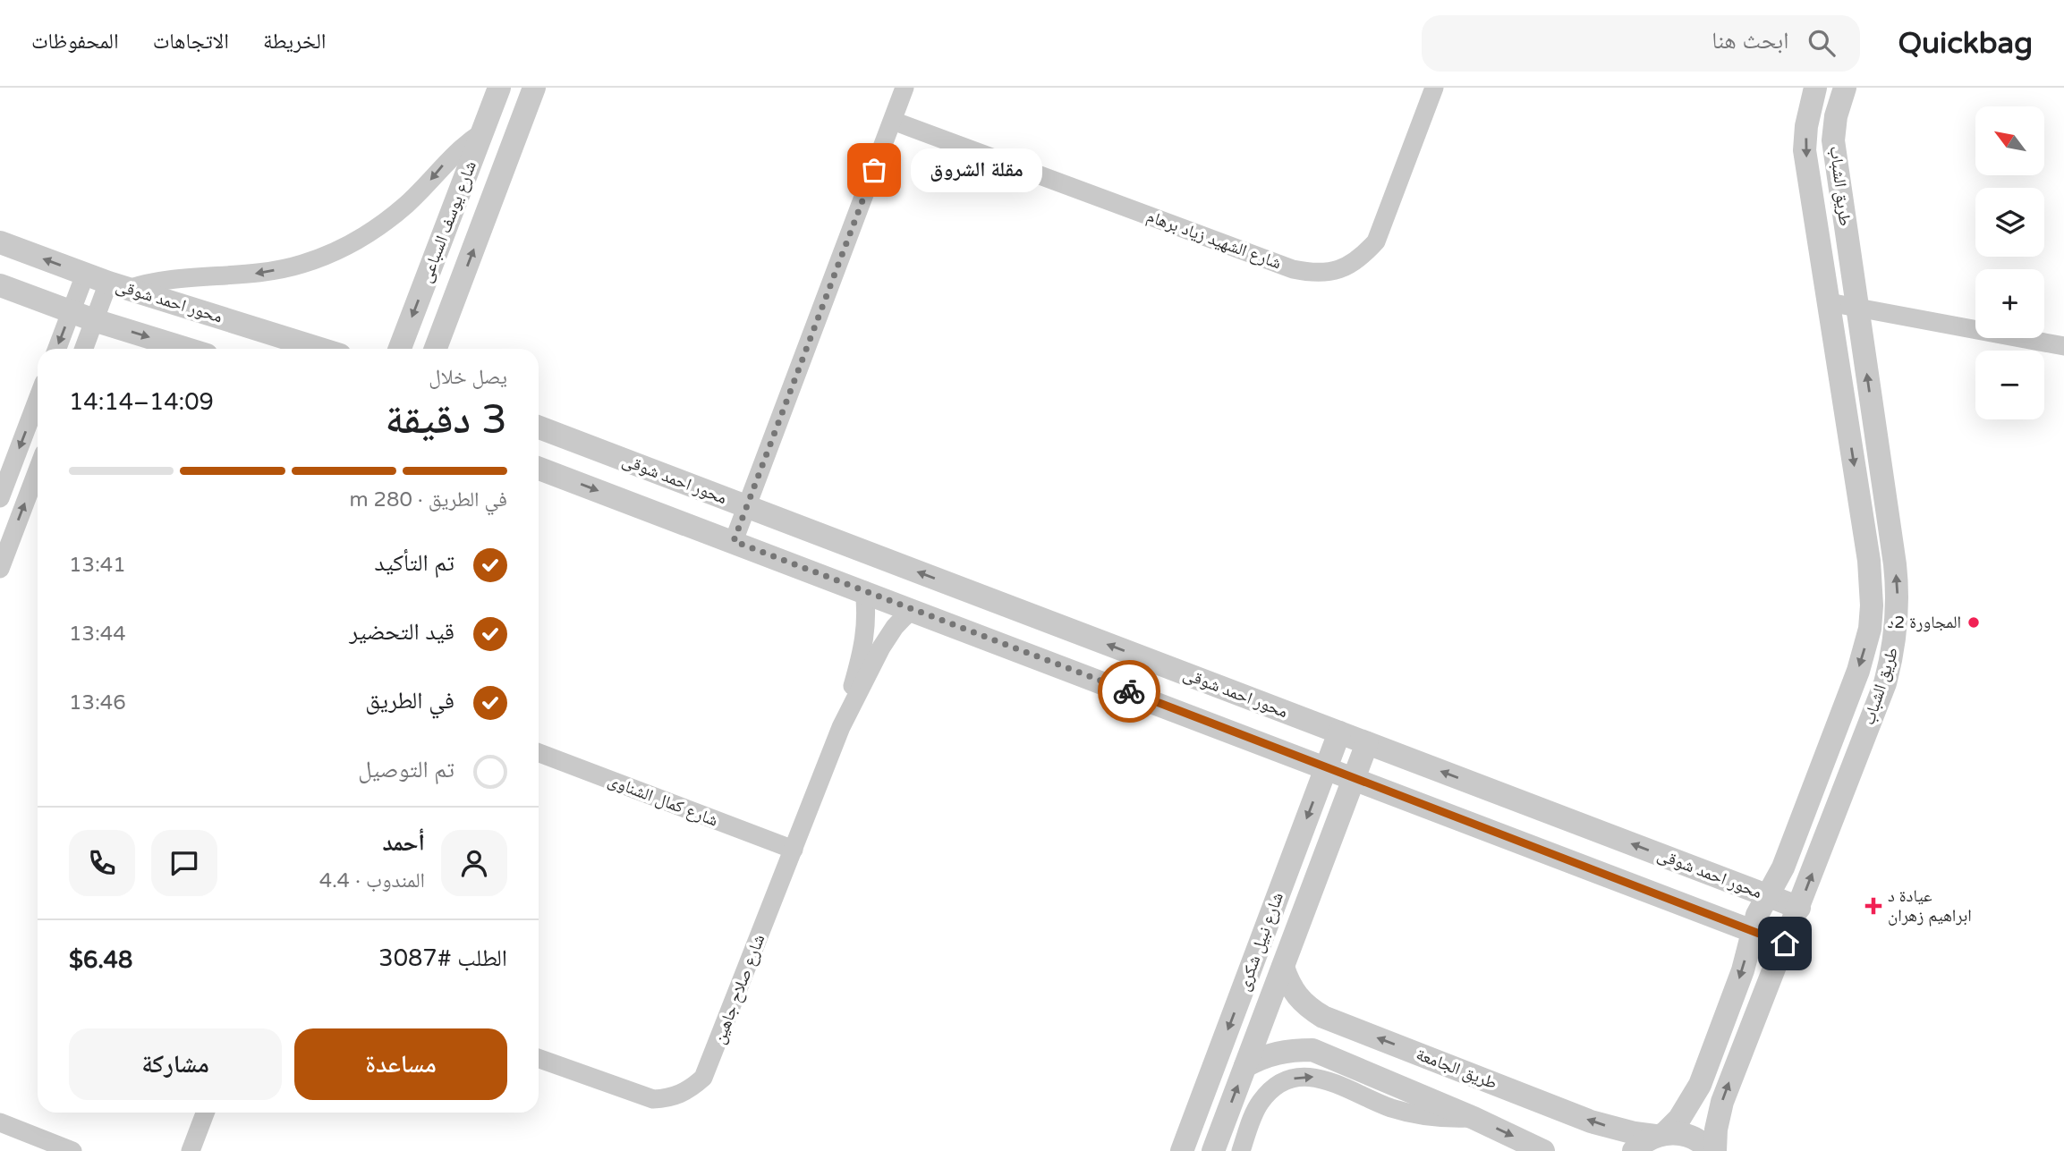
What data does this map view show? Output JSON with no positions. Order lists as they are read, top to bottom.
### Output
{
  "streets": {
    "street": [
      "طريق الشباب",
      "شارع يوسف السباعى",
      "شارع الشهيد زياد برهام",
      "محور احمد شوقى",
      "شارع كمال الشناوى",
      "شارع نبيل شكرى",
      "شارع صلاح جاهين",
      "طريق الجامعة"
    ]
  },
  "crossings": [
    ["طريق الشباب", "محور احمد شوقى"],
    ["طريق الشباب", "طريق الجامعة"],
    ["محور احمد شوقى", "شارع نبيل شكرى"],
    ["شارع كمال الشناوى", "شارع صلاح جاهين"],
    ["شارع نبيل شكرى", "طريق الجامعة"]
  ],
  "places": {
    "other": ["مقلة الشروق", "المجاورة 2د"],
    "health": ["عيادة د ابراهيم زهران"]
  },
  "north": "top left",
  "page": {
    "header": "Quickbag",
    "search": "ابحث هنا",
    "nav": ["الخريطة", "الاتجاهات", "المحفوظات"],
    "map_buttons": ["+", "−"],
    "bubble": "مقلة الشروق",
    "heading": ["3 دقيقة", "يصل خلال", "14:09–14:14"],
    "panel": [
      "أحمد",
      "المندوب · 4.4",
      "الطلب #3087",
      "$6.48"
    ],
    "bar": "في الطريق · 280 m",
    "list": [
      ["تم التأكيد", "13:41"],
      ["قيد التحضير", "13:44"],
      ["في الطريق", "13:46"],
      "تم التوصيل"
    ],
    "buttons": ["مساعدة", "مشاركة"]
  }
}
